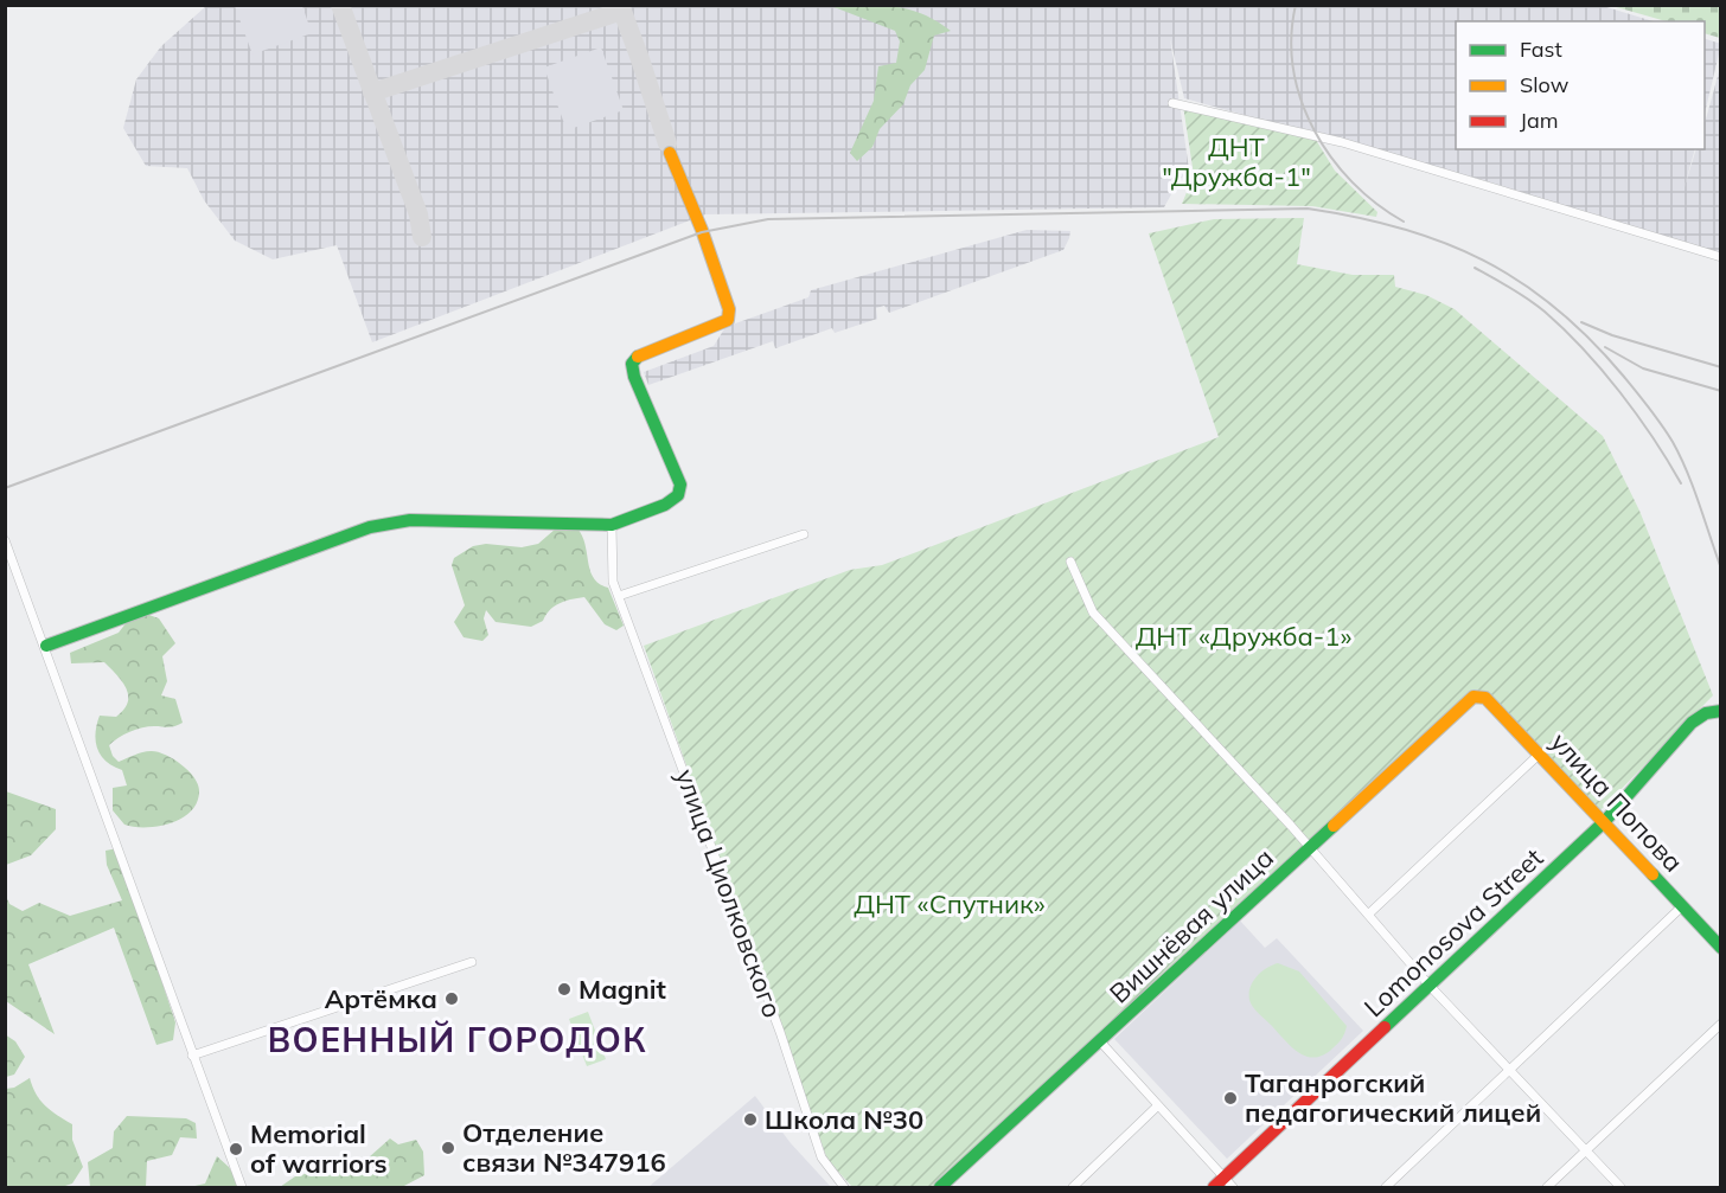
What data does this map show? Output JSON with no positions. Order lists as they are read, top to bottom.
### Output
{
  "streets": {
    "street": [
      "улица Попова",
      "улица Циолковского",
      "Вишнёвая улица",
      "Lomonosova Street"
    ]
  },
  "crossings": [
    ["улица Попова", "Вишнёвая улица"],
    ["улица Попова", "Lomonosova Street"]
  ],
  "districts": ["ВОЕННЫЙ ГОРОДОК"],
  "parks": ["ДНТ \"Дружба-1\"", "ДНТ «Дружба-1»", "ДНТ «Спутник»"],
  "places": [
    "Magnit",
    "Артёмка",
    "Таганрогский педагогический лицей",
    "Школа №30",
    "Отделение связи №347916",
    "Memorial of warriors"
  ],
  "legend": ["Fast", "Slow", "Jam"]
}
